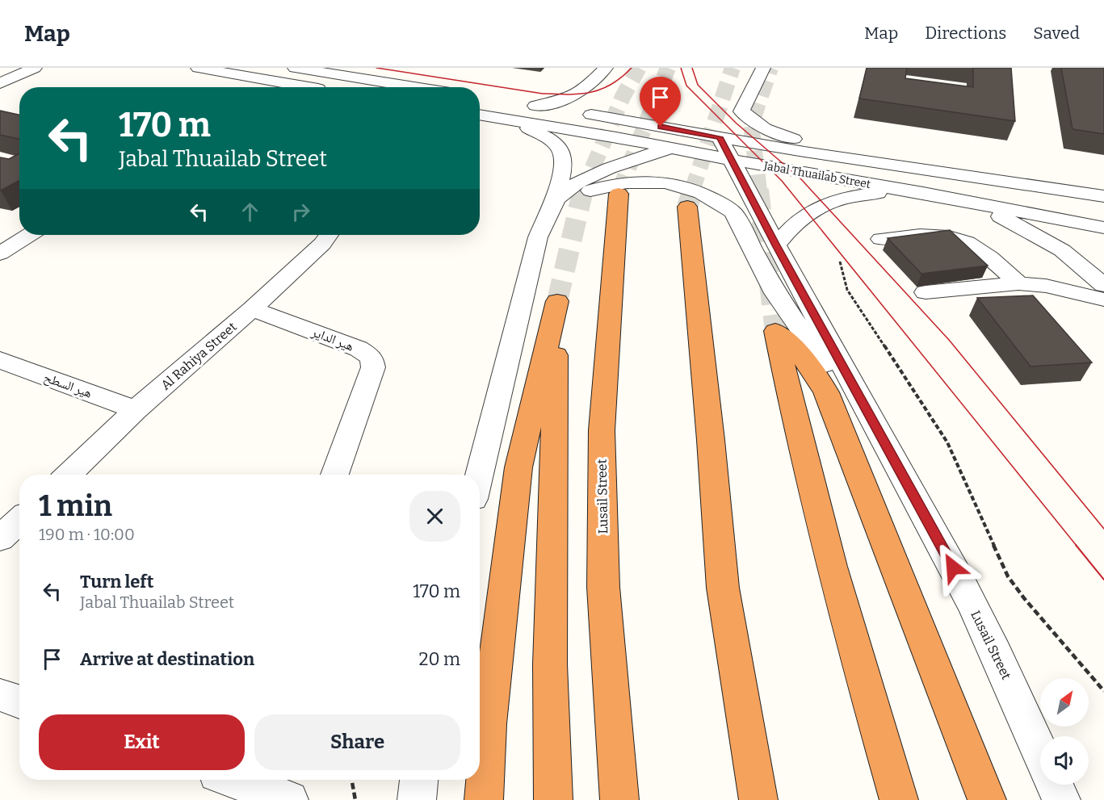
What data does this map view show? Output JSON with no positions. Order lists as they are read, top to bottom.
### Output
{
  "streets": {
    "highway": ["Lusail Street"],
    "street": [
      "Jabal Thuailab Street",
      "هير الداير",
      "Al Rahiya Street",
      "هير السطح"
    ]
  },
  "crossings": [
    ["Jabal Thuailab Street", "Lusail Street"],
    ["هير الداير", "Al Rahiya Street"],
    ["Al Rahiya Street", "هير السطح"]
  ],
  "north": "top right",
  "page": {
    "header": "Map",
    "nav": ["Map", "Directions", "Saved"],
    "turn": ["170 m", "Jabal Thuailab Street"],
    "heading": ["1 min", "190 m · 10:00"],
    "list": [
      {
        "name": "Turn left",
        "note": "Jabal Thuailab Street",
        "value": "170 m"
      },
      {
        "name": "Arrive at destination",
        "value": "20 m"
      }
    ],
    "buttons": ["Exit", "Share"]
  }
}
